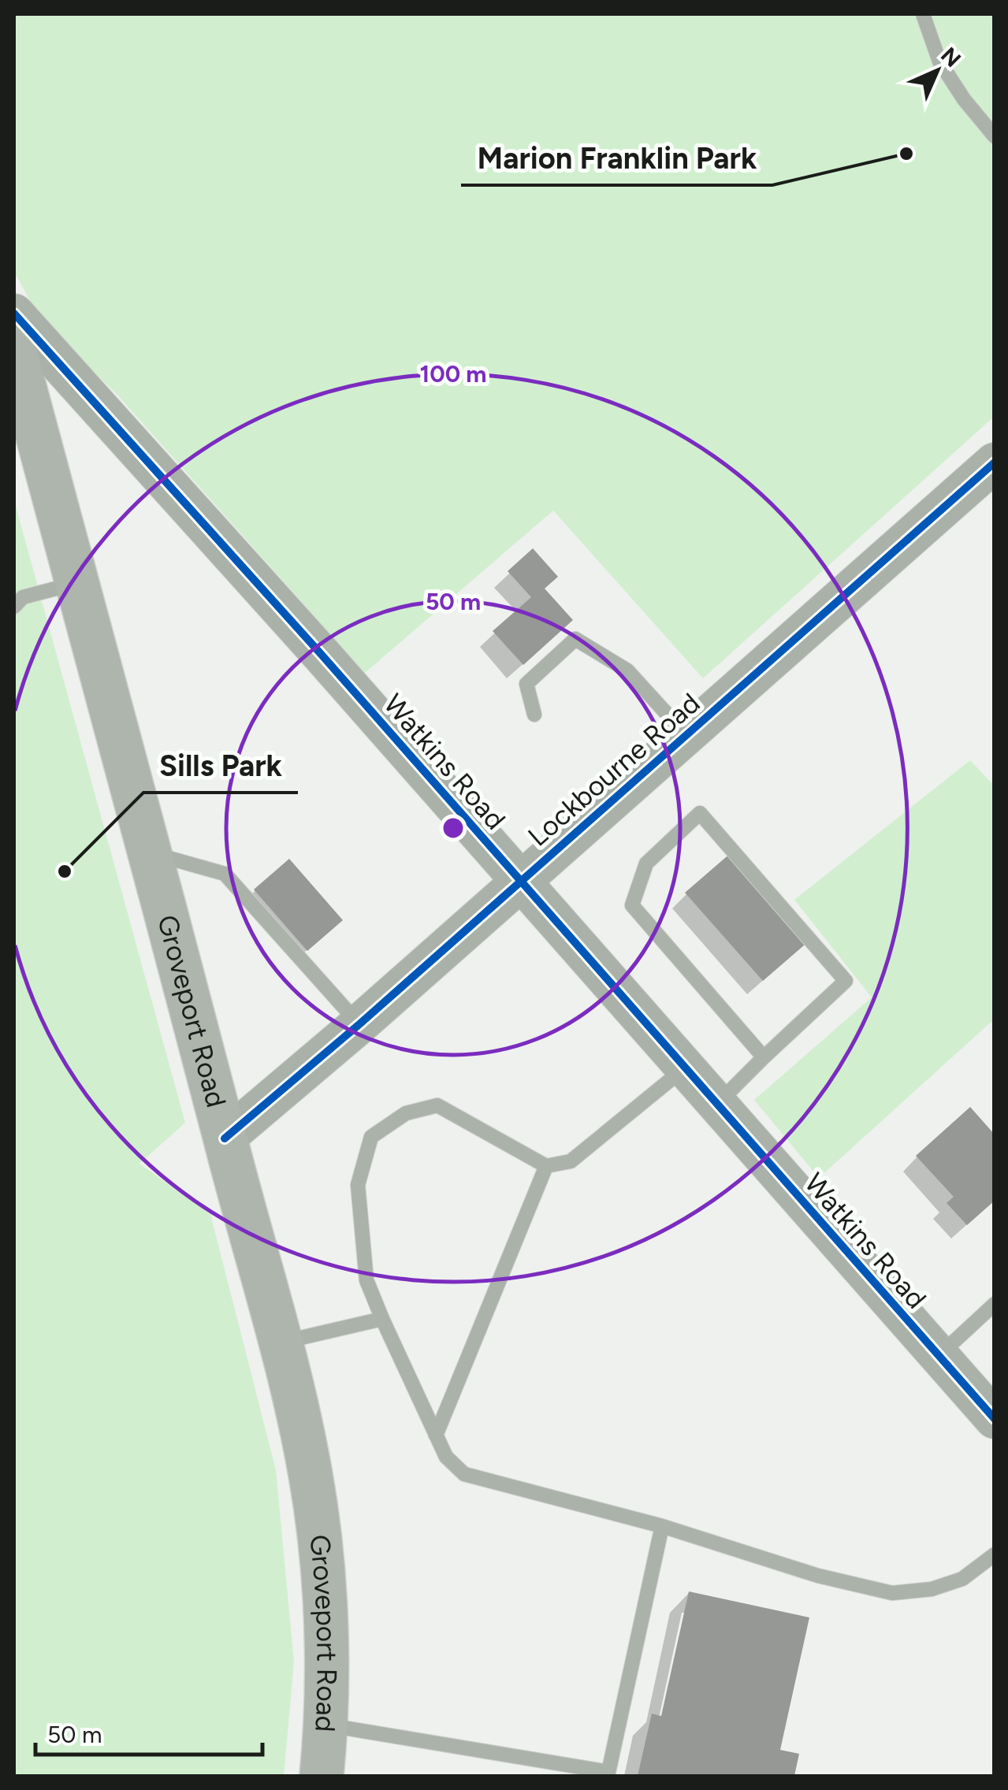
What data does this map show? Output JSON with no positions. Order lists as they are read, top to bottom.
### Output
{
  "streets": {
    "main road": ["Groveport Road"],
    "street": ["Watkins Road", "Lockbourne Road"]
  },
  "crossings": [
    ["Watkins Road", "Lockbourne Road"],
    ["Lockbourne Road", "Groveport Road"]
  ],
  "places": ["Marion Franklin Park", "Sills Park"],
  "scale_bar": "50 m",
  "north": "top right",
  "rings": ["100 m", "50 m"]
}
